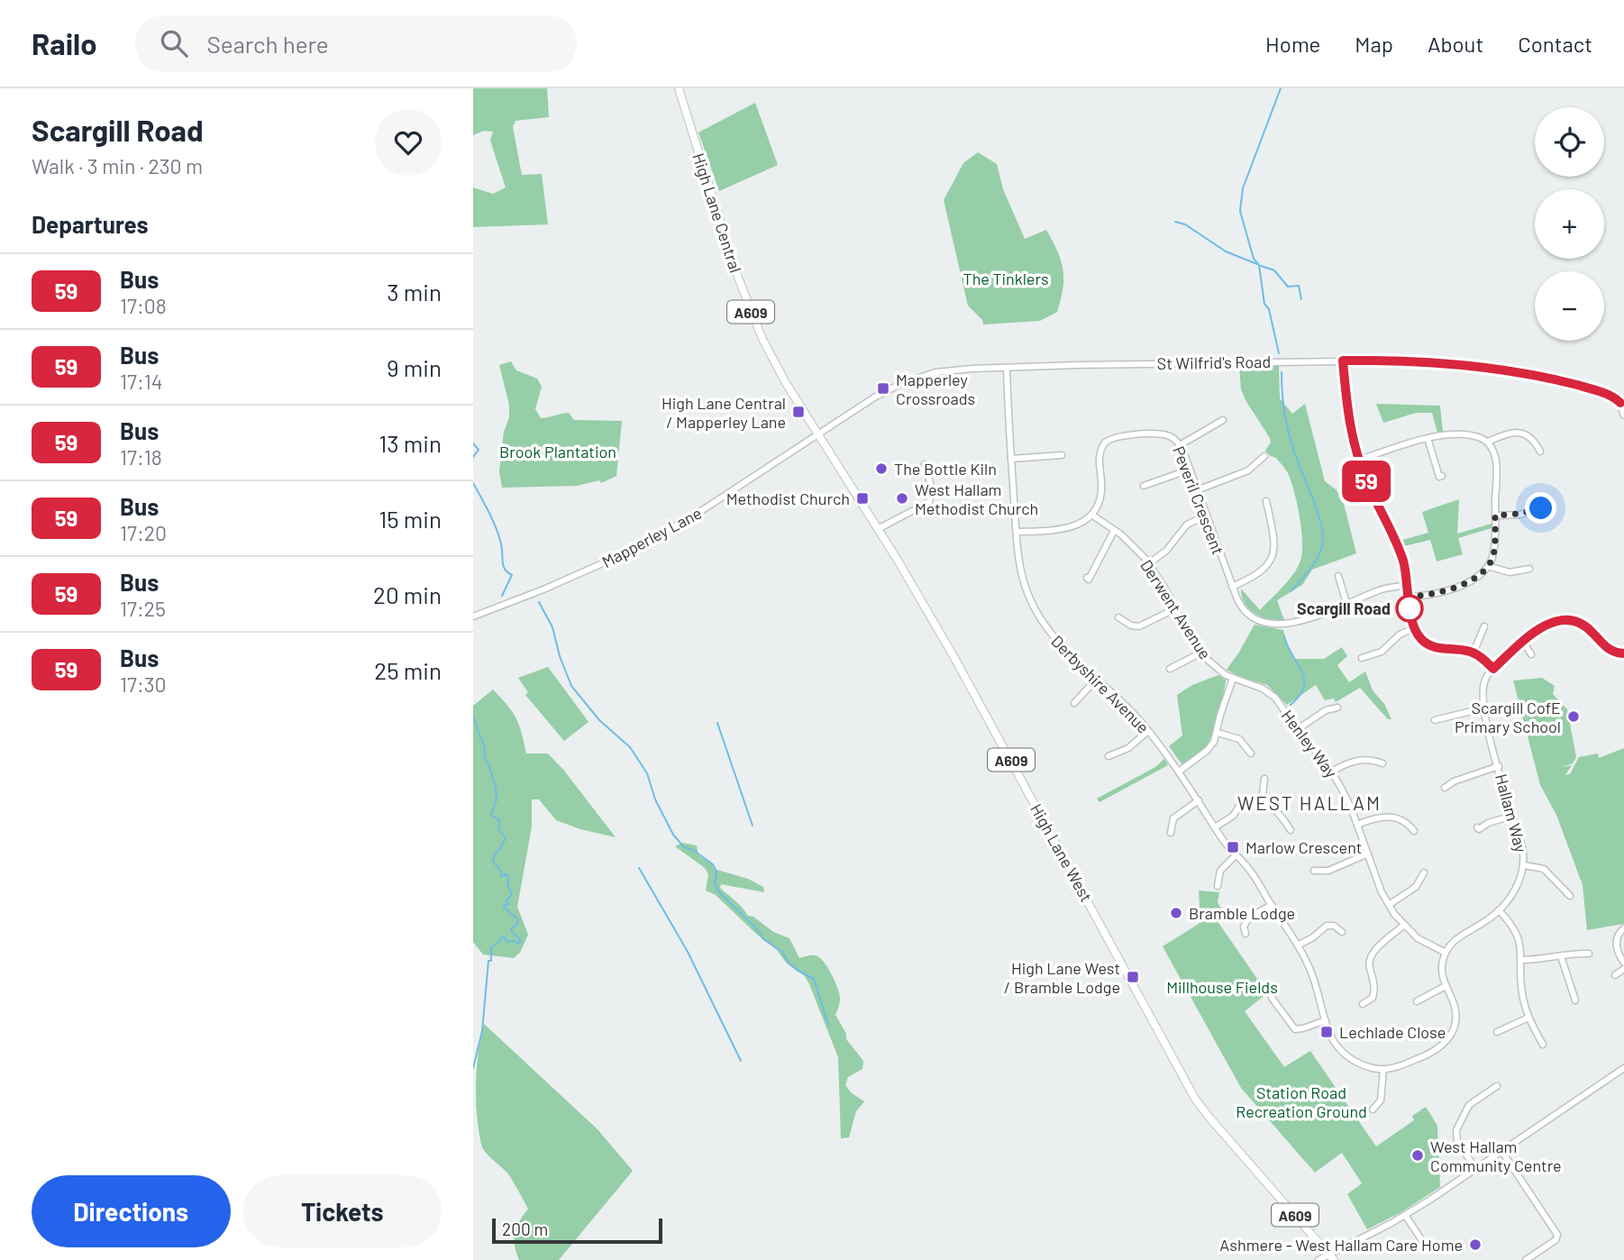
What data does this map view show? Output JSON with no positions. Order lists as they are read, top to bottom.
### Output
{
  "streets": {
    "main road": ["High Lane Central", "A609", "High Lane West"],
    "street": [
      "St Wilfrid's Road",
      "Peveril Crescent",
      "Mapperley Lane",
      "Derwent Avenue",
      "Derbyshire Avenue",
      "Henley Way",
      "Hallam Way"
    ]
  },
  "crossings": [
    ["High Lane Central", "St Wilfrid's Road"],
    ["High Lane Central", "Mapperley Lane"],
    ["High Lane Central", "High Lane West"],
    ["St Wilfrid's Road", "Mapperley Lane"],
    ["St Wilfrid's Road", "Derbyshire Avenue"],
    ["St Wilfrid's Road", "High Lane West"],
    ["Peveril Crescent", "Derwent Avenue"],
    ["Mapperley Lane", "High Lane West"],
    ["Derwent Avenue", "Henley Way"],
    ["Henley Way", "Hallam Way"]
  ],
  "districts": ["WEST HALLAM"],
  "parks": [
    "The Tinklers",
    "Brook Plantation",
    "Millhouse Fields",
    "Station Road Recreation Ground"
  ],
  "places": {
    "transit": [
      "Mapperley Crossroads",
      "High Lane Central / Mapperley Lane",
      "Methodist Church",
      "Marlow Crescent",
      "High Lane West / Bramble Lodge",
      "Lechlade Close"
    ],
    "other": [
      "The Bottle Kiln",
      "West Hallam Methodist Church",
      "Scargill Road",
      "Scargill CofE Primary School",
      "Bramble Lodge",
      "West Hallam Community Centre",
      "Ashmere - West Hallam Care Home"
    ]
  },
  "lines": ["bus line 59"],
  "scale_bar": "200 m",
  "page": {
    "header": "Railo",
    "search": "Search here",
    "nav": [
      "Home",
      "Map",
      "About",
      "Contact"
    ],
    "heading": [
      ["Scargill Road", "Walk · 3 min · 230 m"],
      "Departures"
    ],
    "on_map": "59",
    "map_buttons": ["+", "−"],
    "list": [
      {
        "mark": "59",
        "name": "Bus",
        "note": "17:08",
        "value": "3 min"
      },
      {
        "mark": "59",
        "name": "Bus",
        "note": "17:14",
        "value": "9 min"
      },
      {
        "mark": "59",
        "name": "Bus",
        "note": "17:18",
        "value": "13 min"
      },
      {
        "mark": "59",
        "name": "Bus",
        "note": "17:20",
        "value": "15 min"
      },
      {
        "mark": "59",
        "name": "Bus",
        "note": "17:25",
        "value": "20 min"
      },
      {
        "mark": "59",
        "name": "Bus",
        "note": "17:30",
        "value": "25 min"
      }
    ],
    "buttons": ["Directions", "Tickets"],
    "scale": "200 m"
  }
}
